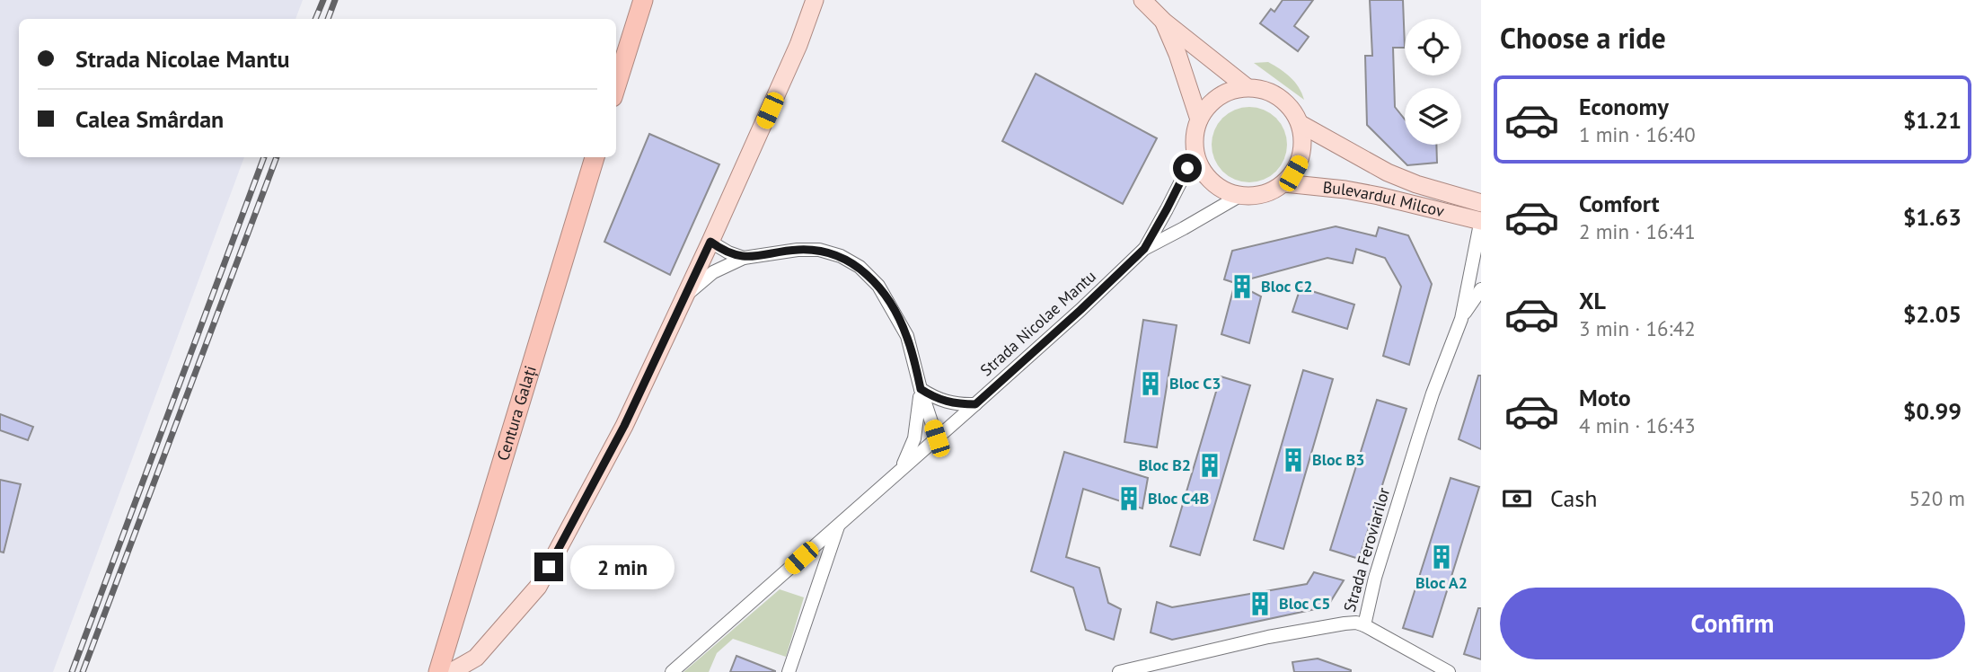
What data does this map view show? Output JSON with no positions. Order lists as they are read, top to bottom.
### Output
{
  "streets": {
    "highway": ["Centura Galați"],
    "main road": ["Bulevardul Milcov"],
    "street": ["Strada Nicolae Mantu", "Strada Feroviarilor"]
  },
  "crossings": [
    ["Bulevardul Milcov", "Strada Nicolae Mantu"],
    ["Bulevardul Milcov", "Strada Feroviarilor"]
  ],
  "places": {
    "building": [
      "Bloc C2",
      "Bloc C3",
      "Bloc B3",
      "Bloc B2",
      "Bloc C4B",
      "Bloc A2",
      "Bloc C5"
    ]
  },
  "page": {
    "heading": "Choose a ride",
    "banner": ["Strada Nicolae Mantu", "Calea Smârdan"],
    "list": [
      {
        "name": "Economy",
        "note": "1 min · 16:40",
        "value": "$1.21"
      },
      {
        "name": "Comfort",
        "note": "2 min · 16:41",
        "value": "$1.63"
      },
      {
        "name": "XL",
        "note": "3 min · 16:42",
        "value": "$2.05"
      },
      {
        "name": "Moto",
        "note": "4 min · 16:43",
        "value": "$0.99"
      }
    ],
    "pay": ["Cash", "520 m"],
    "bubble": "2 min",
    "buttons": "Confirm"
  }
}
